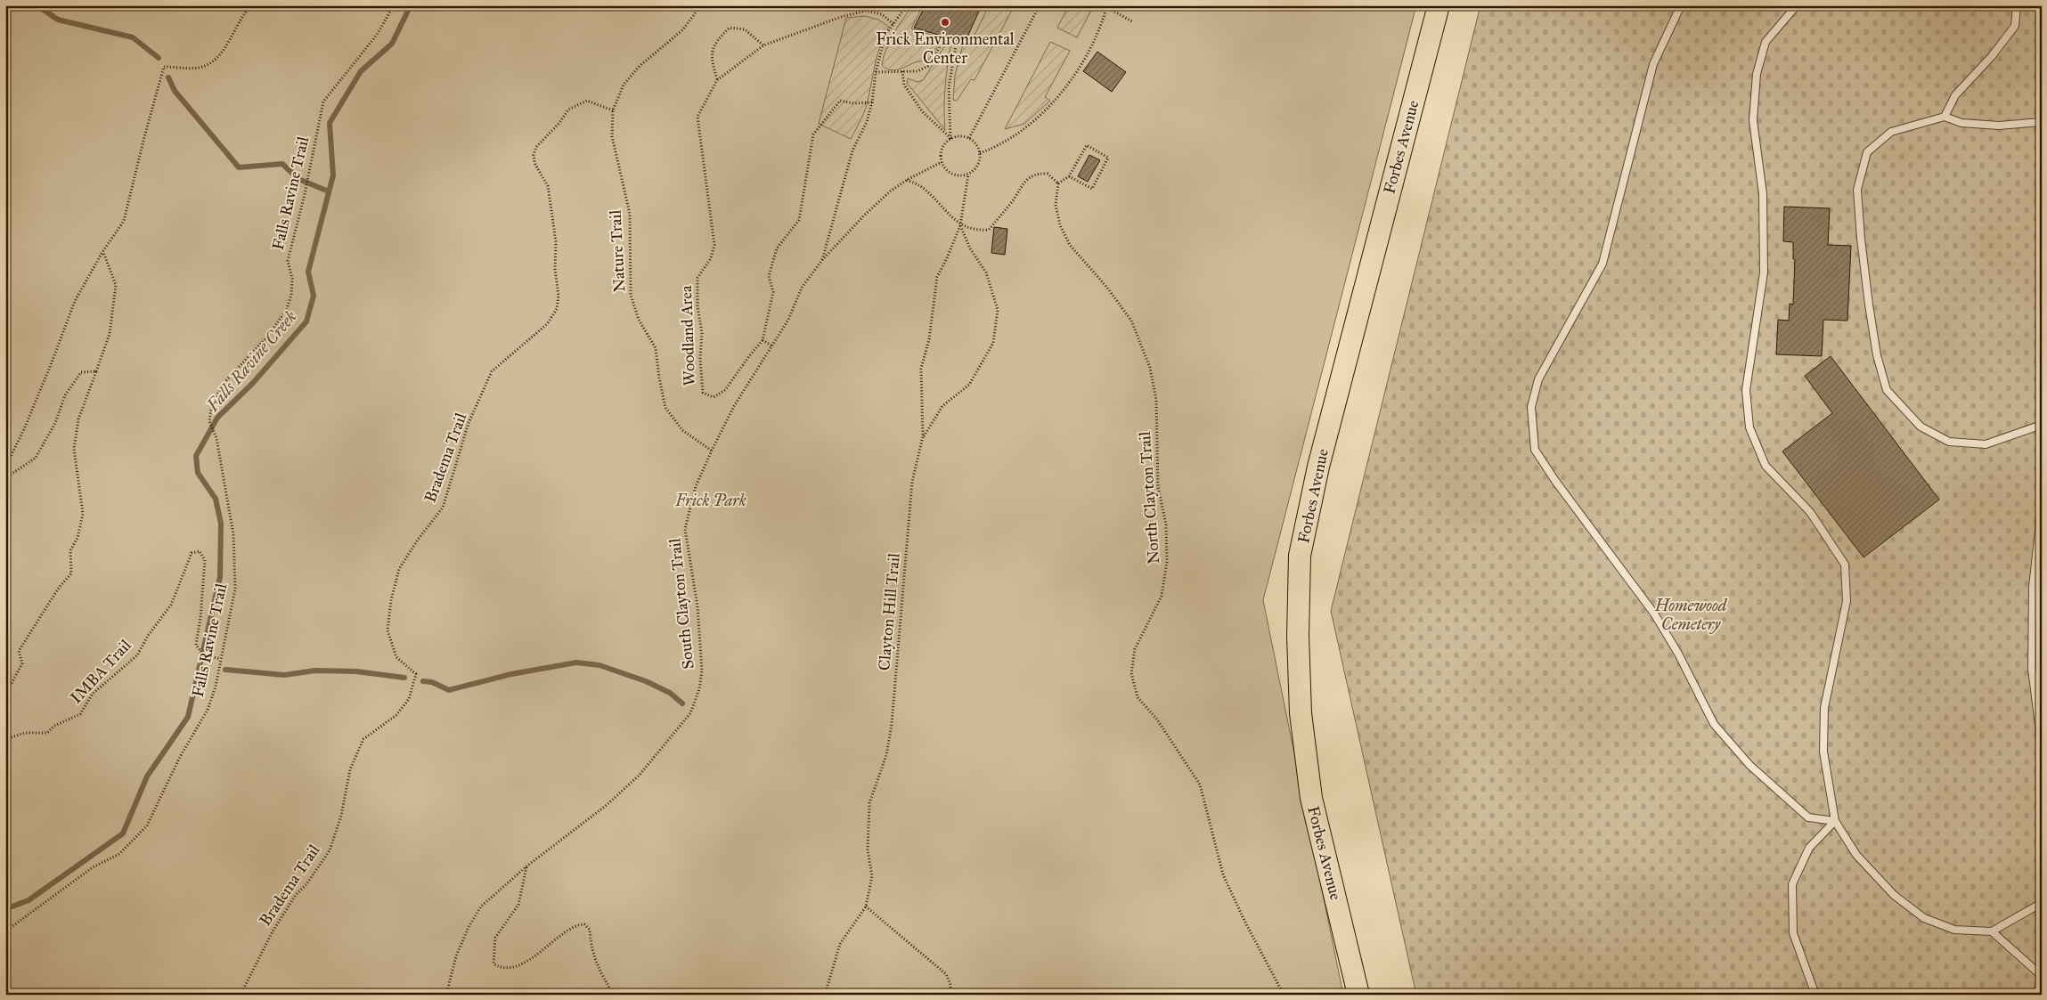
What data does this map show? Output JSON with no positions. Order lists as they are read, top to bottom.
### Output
{
  "streets": {
    "main road": ["Forbes Avenue"],
    "path": [
      "Falls Ravine Trail",
      "Nature Trail",
      "Woodland Area",
      "Bradema Trail",
      "North Clayton Trail",
      "South Clayton Trail",
      "Clayton Hill Trail",
      "IMBA Trail"
    ]
  },
  "crossings": [
    ["Falls Ravine Trail", "IMBA Trail"],
    ["Nature Trail", "Bradema Trail"],
    ["Nature Trail", "South Clayton Trail"],
    ["South Clayton Trail", "Clayton Hill Trail"]
  ],
  "water": ["Falls Ravine Creek"],
  "parks": ["Frick Park", "Homewood Cemetery"],
  "places": ["Frick Environmental Center"]
}
